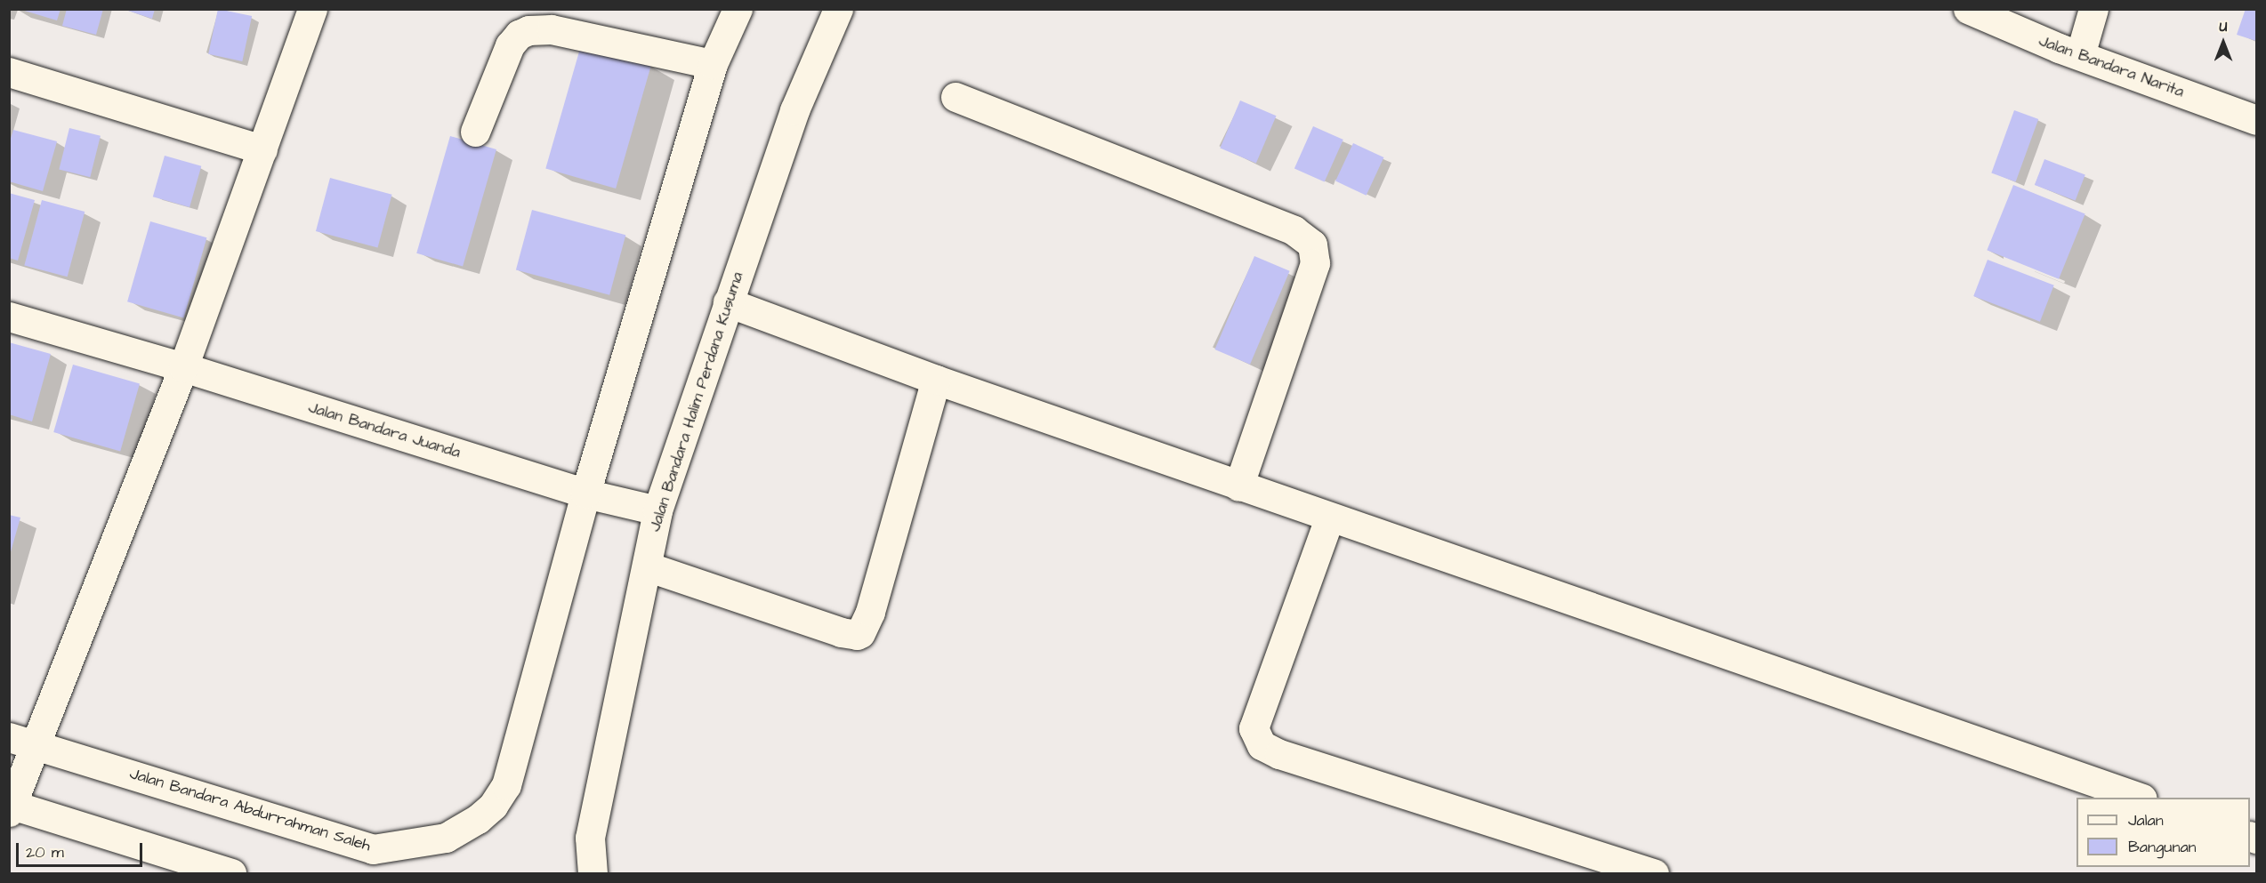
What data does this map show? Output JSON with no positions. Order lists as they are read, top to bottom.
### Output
{
  "streets": {
    "street": [
      "Jalan Bandara Narita",
      "Jalan Bandara Halim Perdana Kusuma",
      "Jalan Bandara Juanda",
      "Jalan Bandara Abdurrahman Saleh"
    ]
  },
  "crossings": [
    ["Jalan Bandara Halim Perdana Kusuma", "Jalan Bandara Juanda"],
    ["Jalan Bandara Juanda", "Jalan Bandara Abdurrahman Saleh"]
  ],
  "legend": ["Jalan", "Bangunan"],
  "scale_bar": "20 m",
  "north": "top"
}
